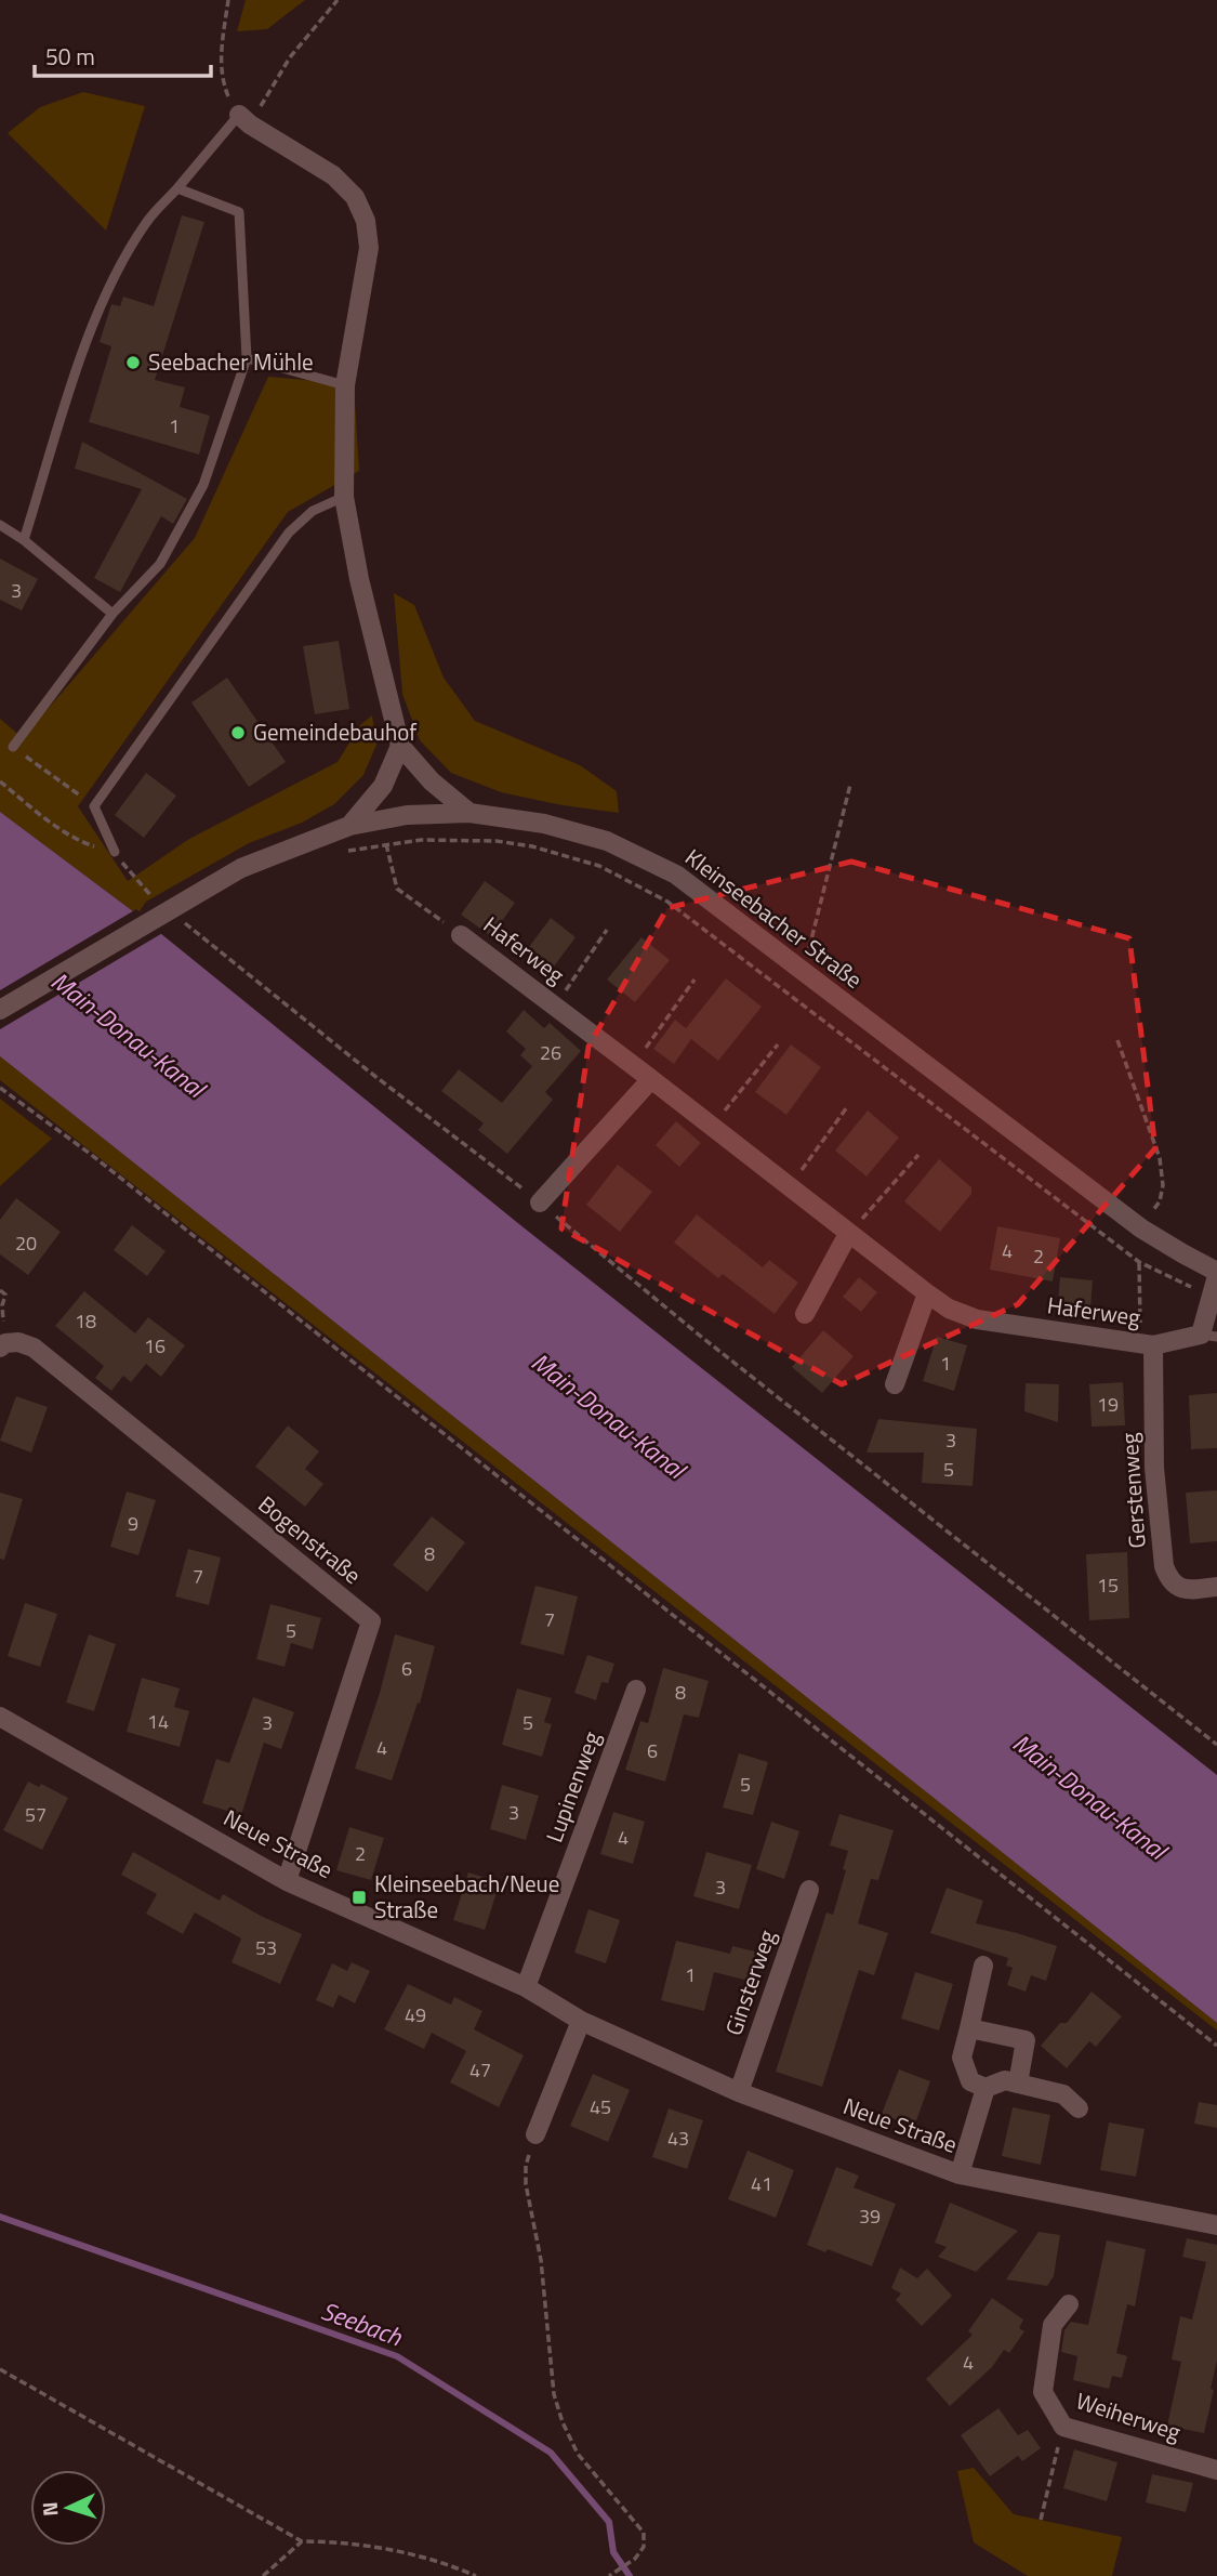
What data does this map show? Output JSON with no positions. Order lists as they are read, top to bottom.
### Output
{
  "streets": {
    "street": [
      "Kleinseebacher Straße",
      "Haferweg",
      "Gerstenweg",
      "Bogenstraße",
      "Lupinenweg",
      "Neue Straße",
      "Ginsterweg",
      "Weiherweg"
    ]
  },
  "crossings": [
    ["Kleinseebacher Straße", "Haferweg"],
    ["Haferweg", "Gerstenweg"],
    ["Bogenstraße", "Neue Straße"],
    ["Lupinenweg", "Neue Straße"],
    ["Neue Straße", "Ginsterweg"]
  ],
  "water": ["Main-Donau-Kanal", "Seebach"],
  "places": {
    "other": ["Seebacher Mühle", "Gemeindebauhof"],
    "transit": ["Kleinseebach/Neue Straße"]
  },
  "house_numbers": [
    "1",
    "3",
    "26",
    "20",
    "4",
    "2",
    "18",
    "16",
    "1",
    "19",
    "3",
    "5",
    "9",
    "8",
    "7",
    "15",
    "7",
    "5",
    "6",
    "8",
    "14",
    "3",
    "5",
    "4",
    "6",
    "5",
    "3",
    "57",
    "4",
    "2",
    "3",
    "53",
    "1",
    "49",
    "47",
    "45",
    "43",
    "41",
    "39",
    "4"
  ],
  "scale_bar": "50 m",
  "north": "left"
}
